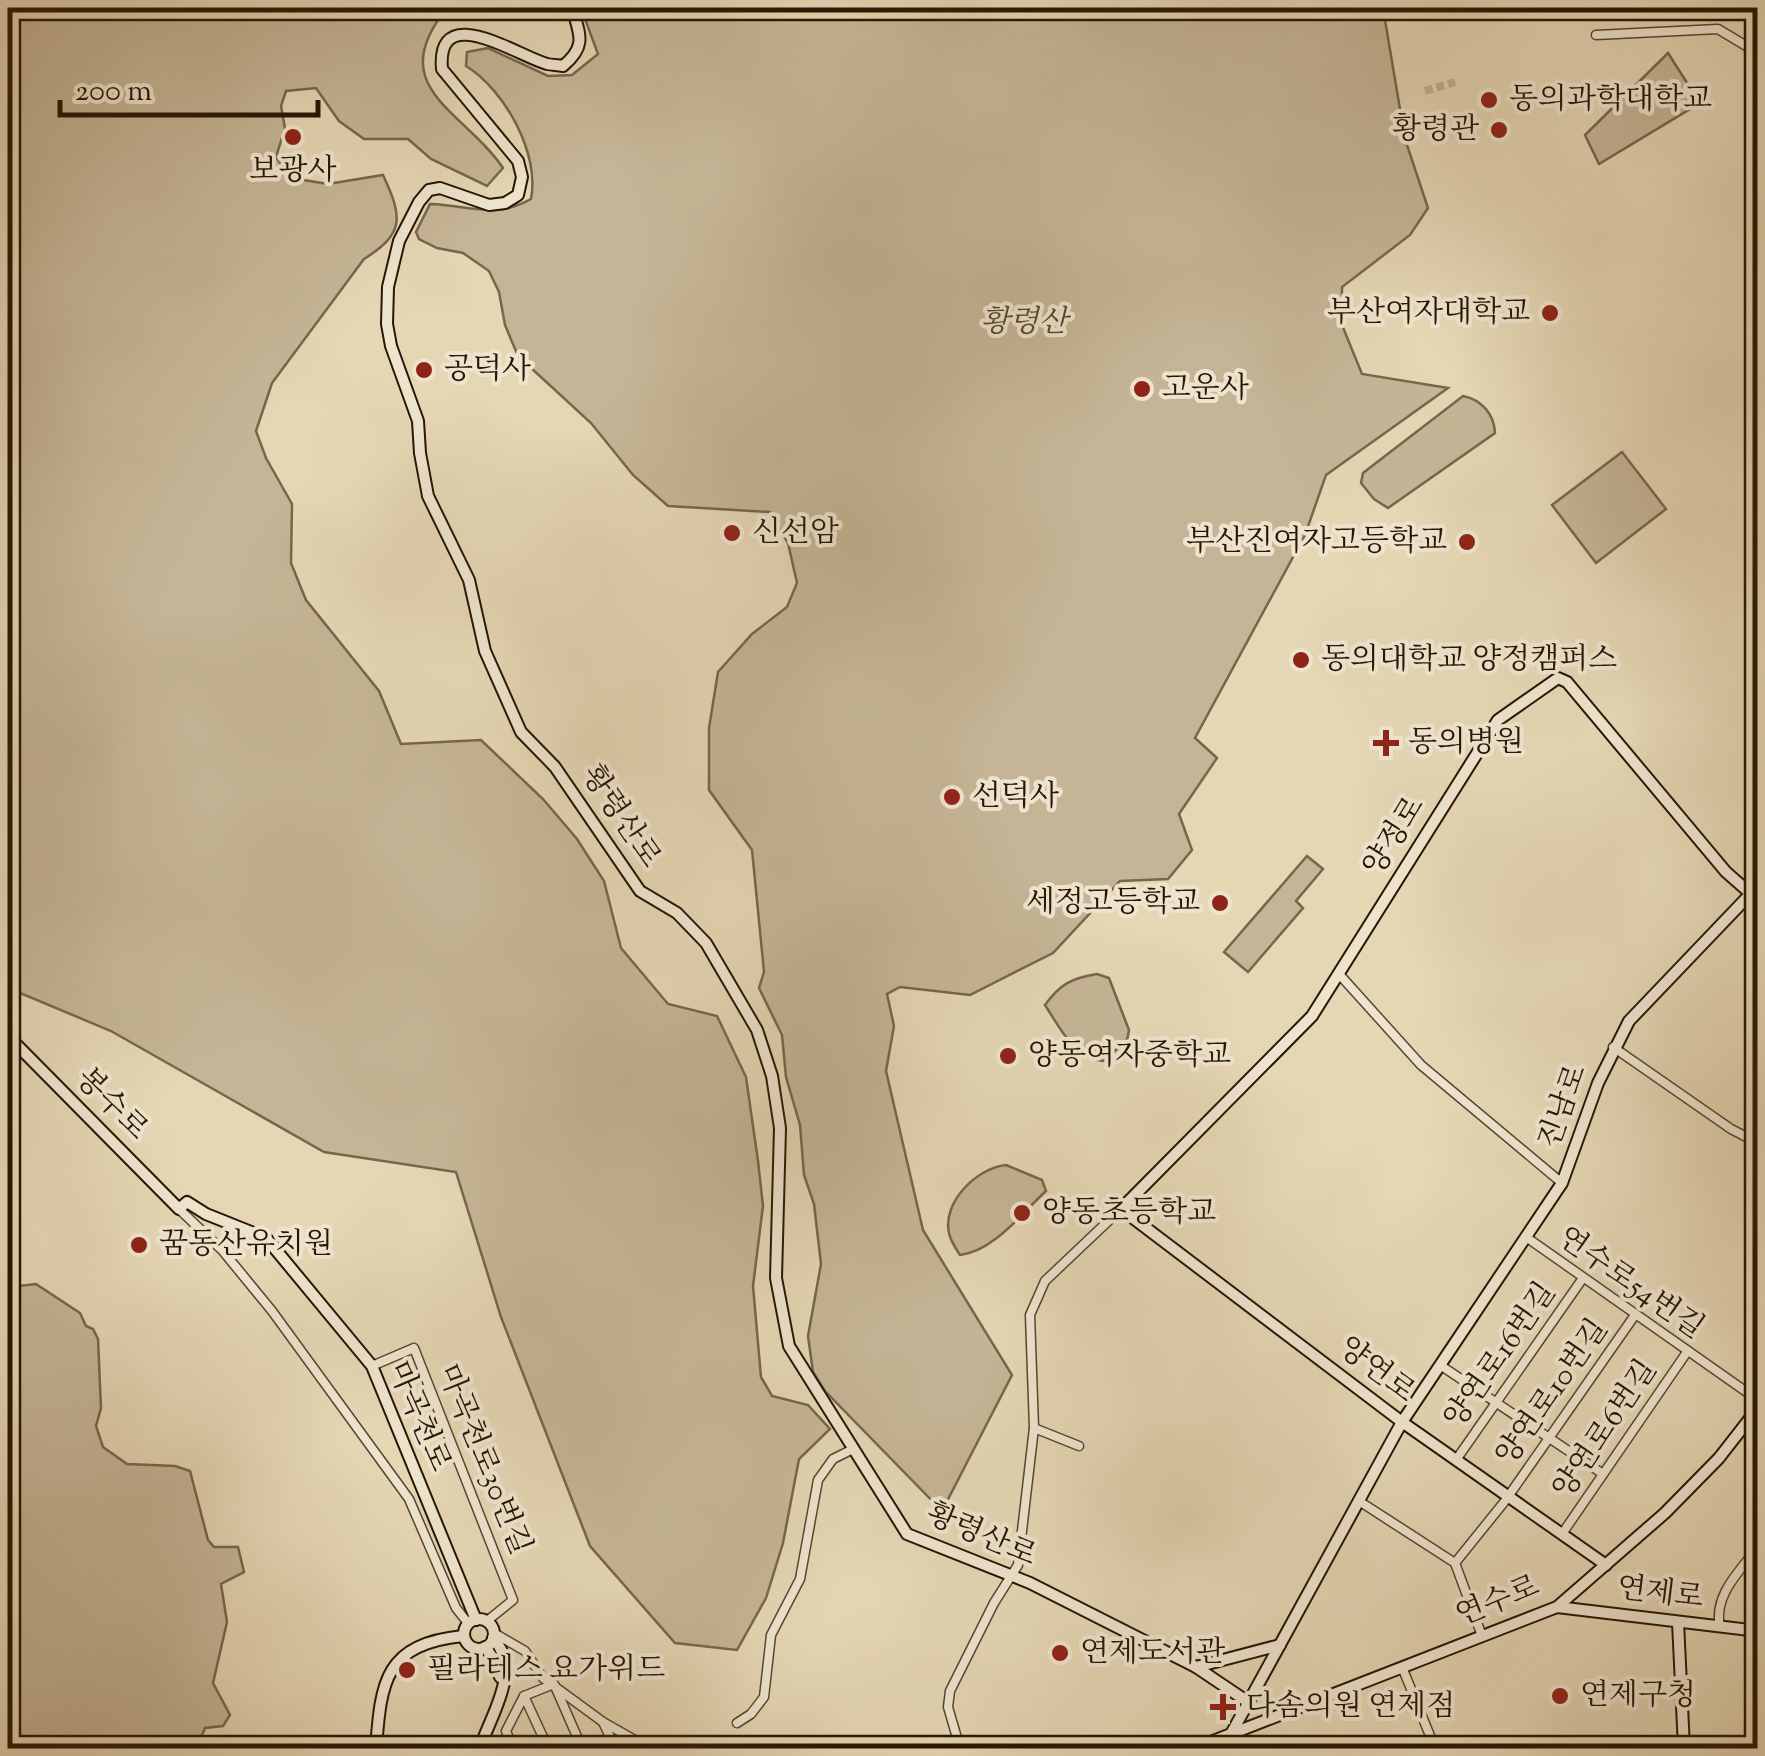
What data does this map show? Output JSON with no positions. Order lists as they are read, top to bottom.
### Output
{
  "streets": {
    "street": [
      "황령산로",
      "양정로",
      "봉수로",
      "진남로",
      "연수로54번길",
      "양연로16번길",
      "양연로",
      "양연로10번길",
      "마곡천로",
      "양연로6번길",
      "마곡천로30번길",
      "연제로",
      "연수로"
    ]
  },
  "crossings": [
    ["황령산로", "진남로"],
    ["양정로", "진남로"],
    ["양정로", "양연로"],
    ["봉수로", "마곡천로"],
    ["진남로", "연수로54번길"],
    ["진남로", "양연로"],
    ["진남로", "연수로"],
    ["연수로54번길", "양연로16번길"],
    ["연수로54번길", "양연로10번길"],
    ["연수로54번길", "양연로6번길"],
    ["연수로54번길", "연수로"],
    ["양연로16번길", "양연로"],
    ["양연로", "양연로10번길"],
    ["양연로", "양연로6번길"],
    ["양연로", "연수로"],
    ["마곡천로", "마곡천로30번길"],
    ["연제로", "연수로"]
  ],
  "parks": ["황령산"],
  "places": {
    "other": [
      "동의과학대학교",
      "황령관",
      "보광사",
      "부산여자대학교",
      "공덕사",
      "고운사",
      "신선암",
      "부산진여자고등학교",
      "동의대학교 양정캠퍼스",
      "선덕사",
      "세정고등학교",
      "양동여자중학교",
      "양동초등학교",
      "꿈동산유치원",
      "연제도서관",
      "필라테스 요가위드",
      "연제구청"
    ],
    "health": ["동의병원", "다솜의원 연제점"]
  },
  "scale_bar": "200 m"
}
